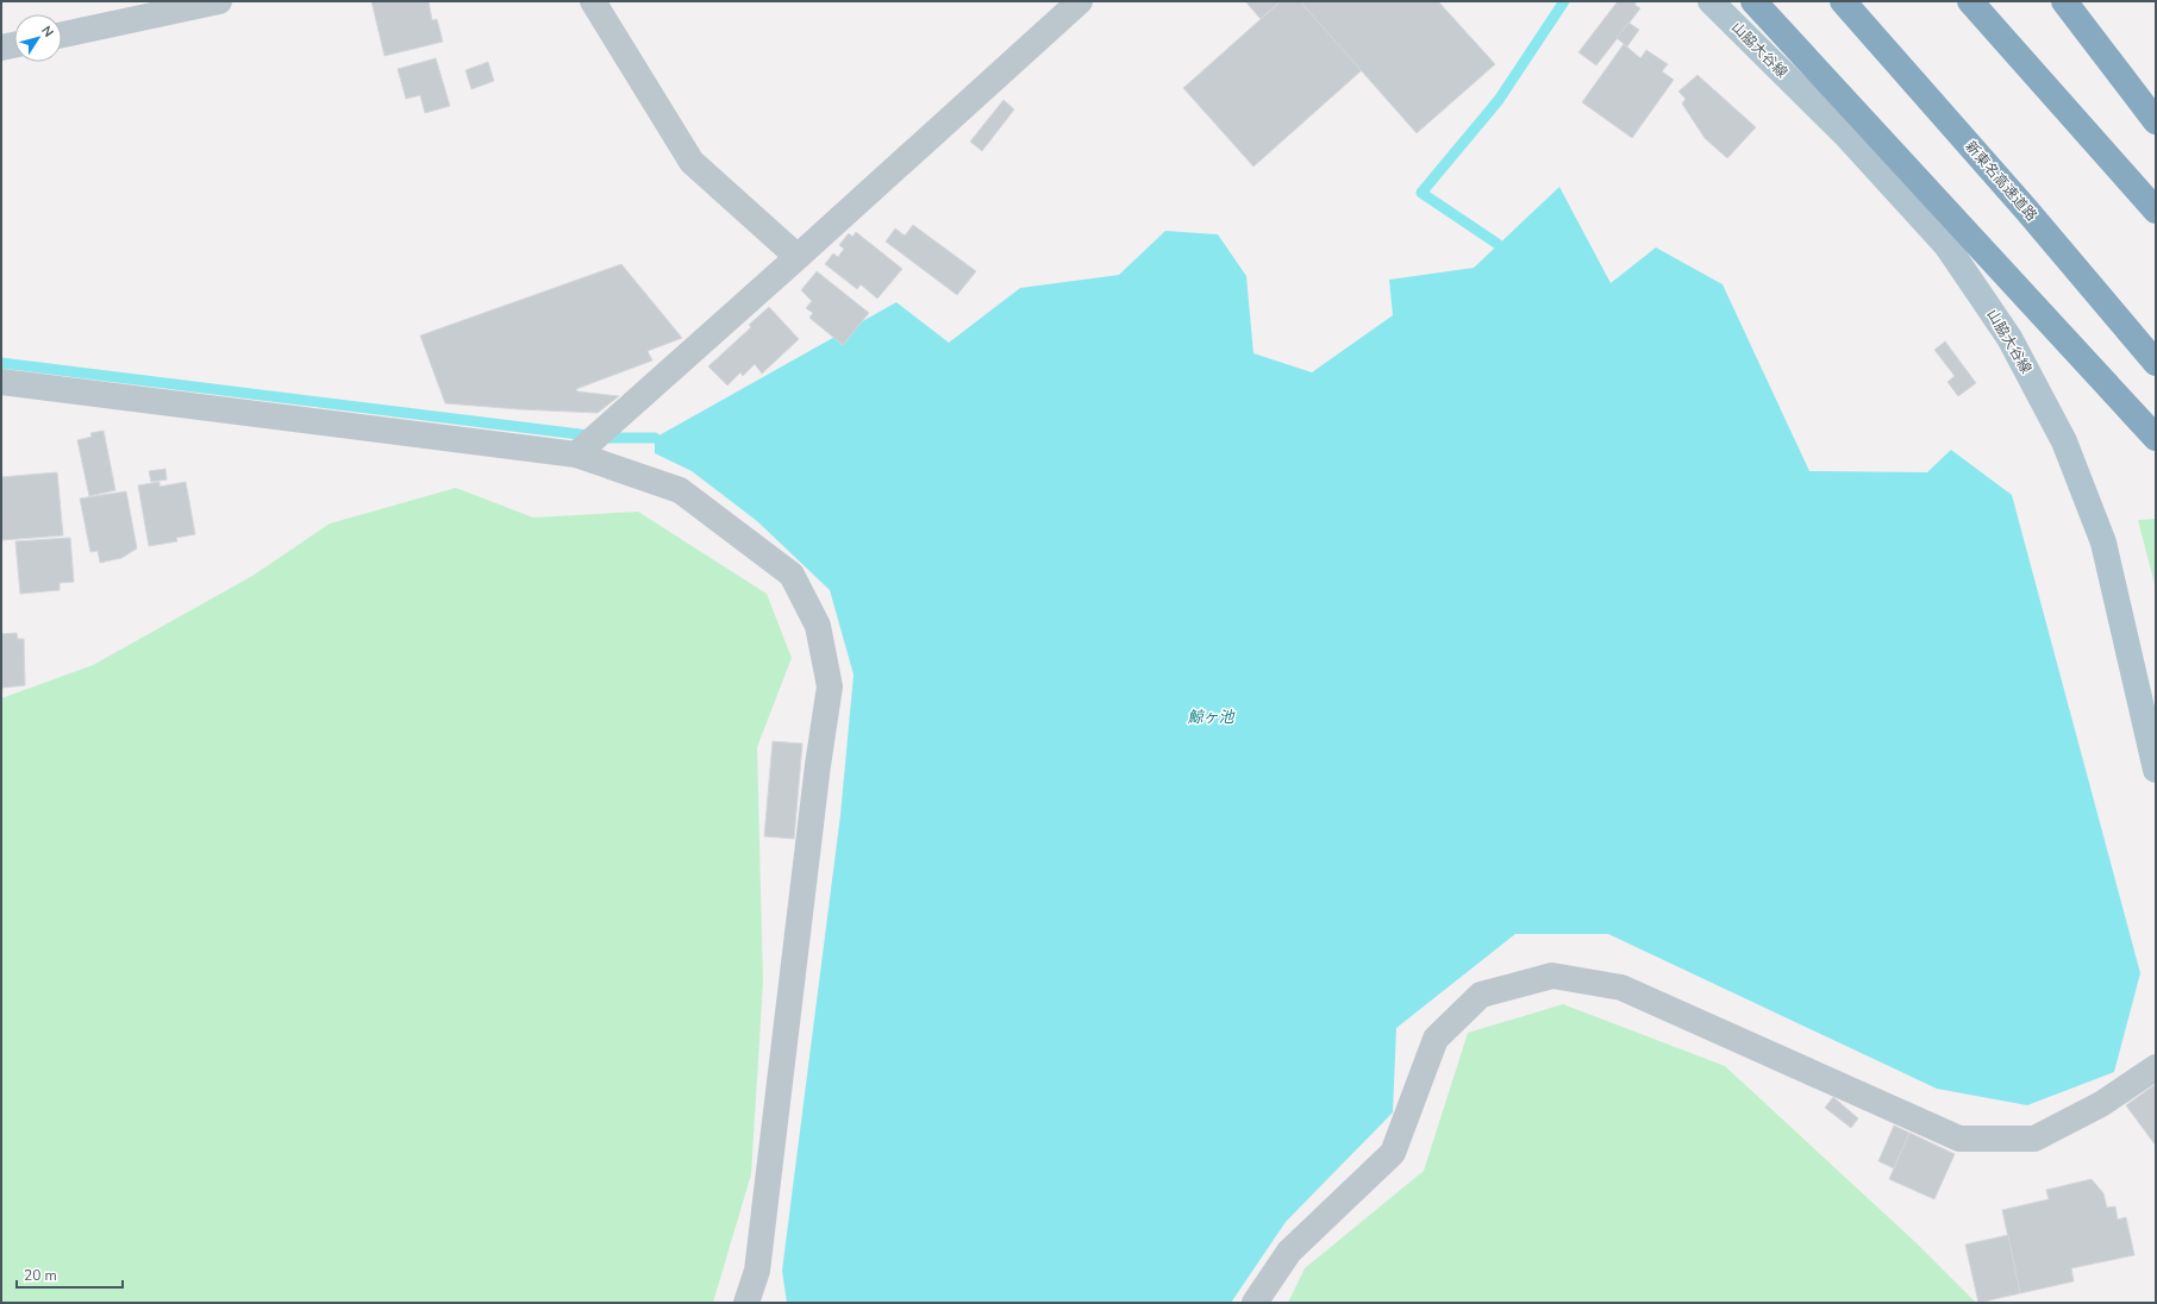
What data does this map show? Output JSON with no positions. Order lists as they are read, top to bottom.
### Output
{
  "streets": {
    "highway": ["新東名高速道路"],
    "main road": ["山脇大谷線"]
  },
  "water": ["鯨ヶ池"],
  "scale_bar": "20 m",
  "north": "top right"
}
